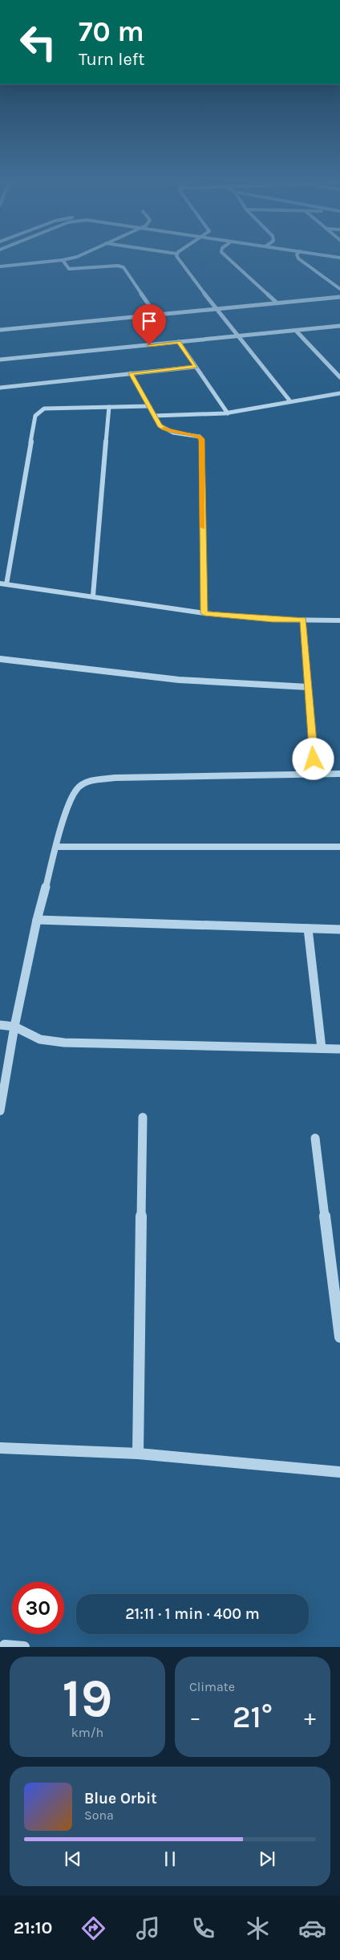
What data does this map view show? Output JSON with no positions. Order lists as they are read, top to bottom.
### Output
{
  "page": {
    "turn": ["70 m", "Turn left"],
    "limit": "30",
    "trip": "21:11 · 1 min · 400 m",
    "tile": [
      ["19", "km/h"],
      "Climate"
    ],
    "heat": ["−", "21°", "+"],
    "song": ["Blue Orbit", "Sona"],
    "tabs": "21:10"
  }
}
